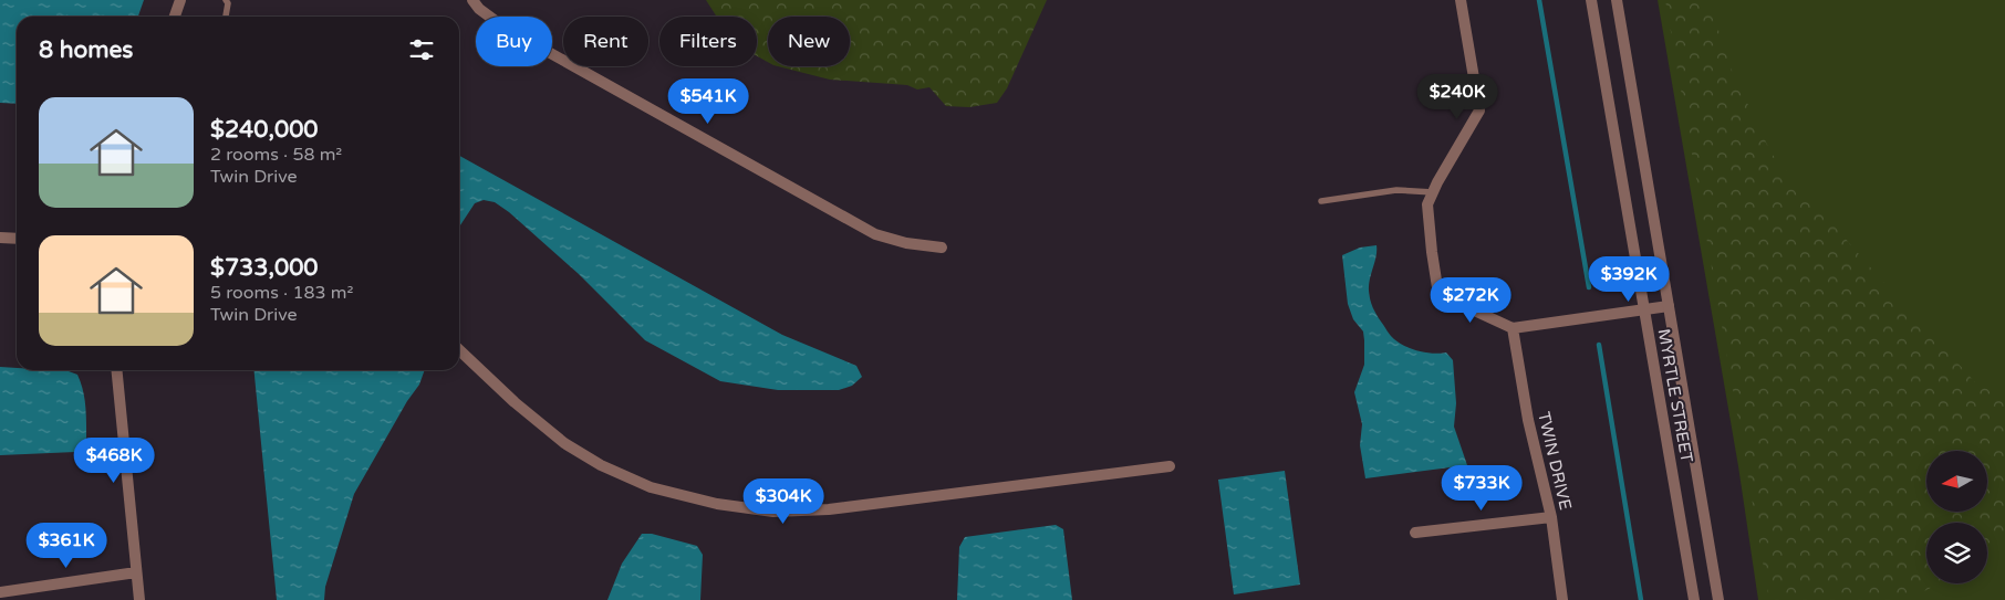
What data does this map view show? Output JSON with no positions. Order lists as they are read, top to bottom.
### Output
{
  "streets": {
    "street": ["MYRTLE STREET", "TWIN DRIVE"]
  },
  "north": "left",
  "page": {
    "chip": [
      "Buy",
      "Rent",
      "Filters",
      "New"
    ],
    "heading": "8 homes",
    "price": [
      "$240K",
      "$541K",
      "$392K",
      "$272K",
      "$468K",
      "$733K",
      "$304K",
      "$361K"
    ],
    "list": [
      {
        "name": "$240,000",
        "note": "2 rooms · 58 m² · Twin Drive"
      },
      {
        "name": "$733,000",
        "note": "5 rooms · 183 m² · Twin Drive"
      }
    ]
  }
}
